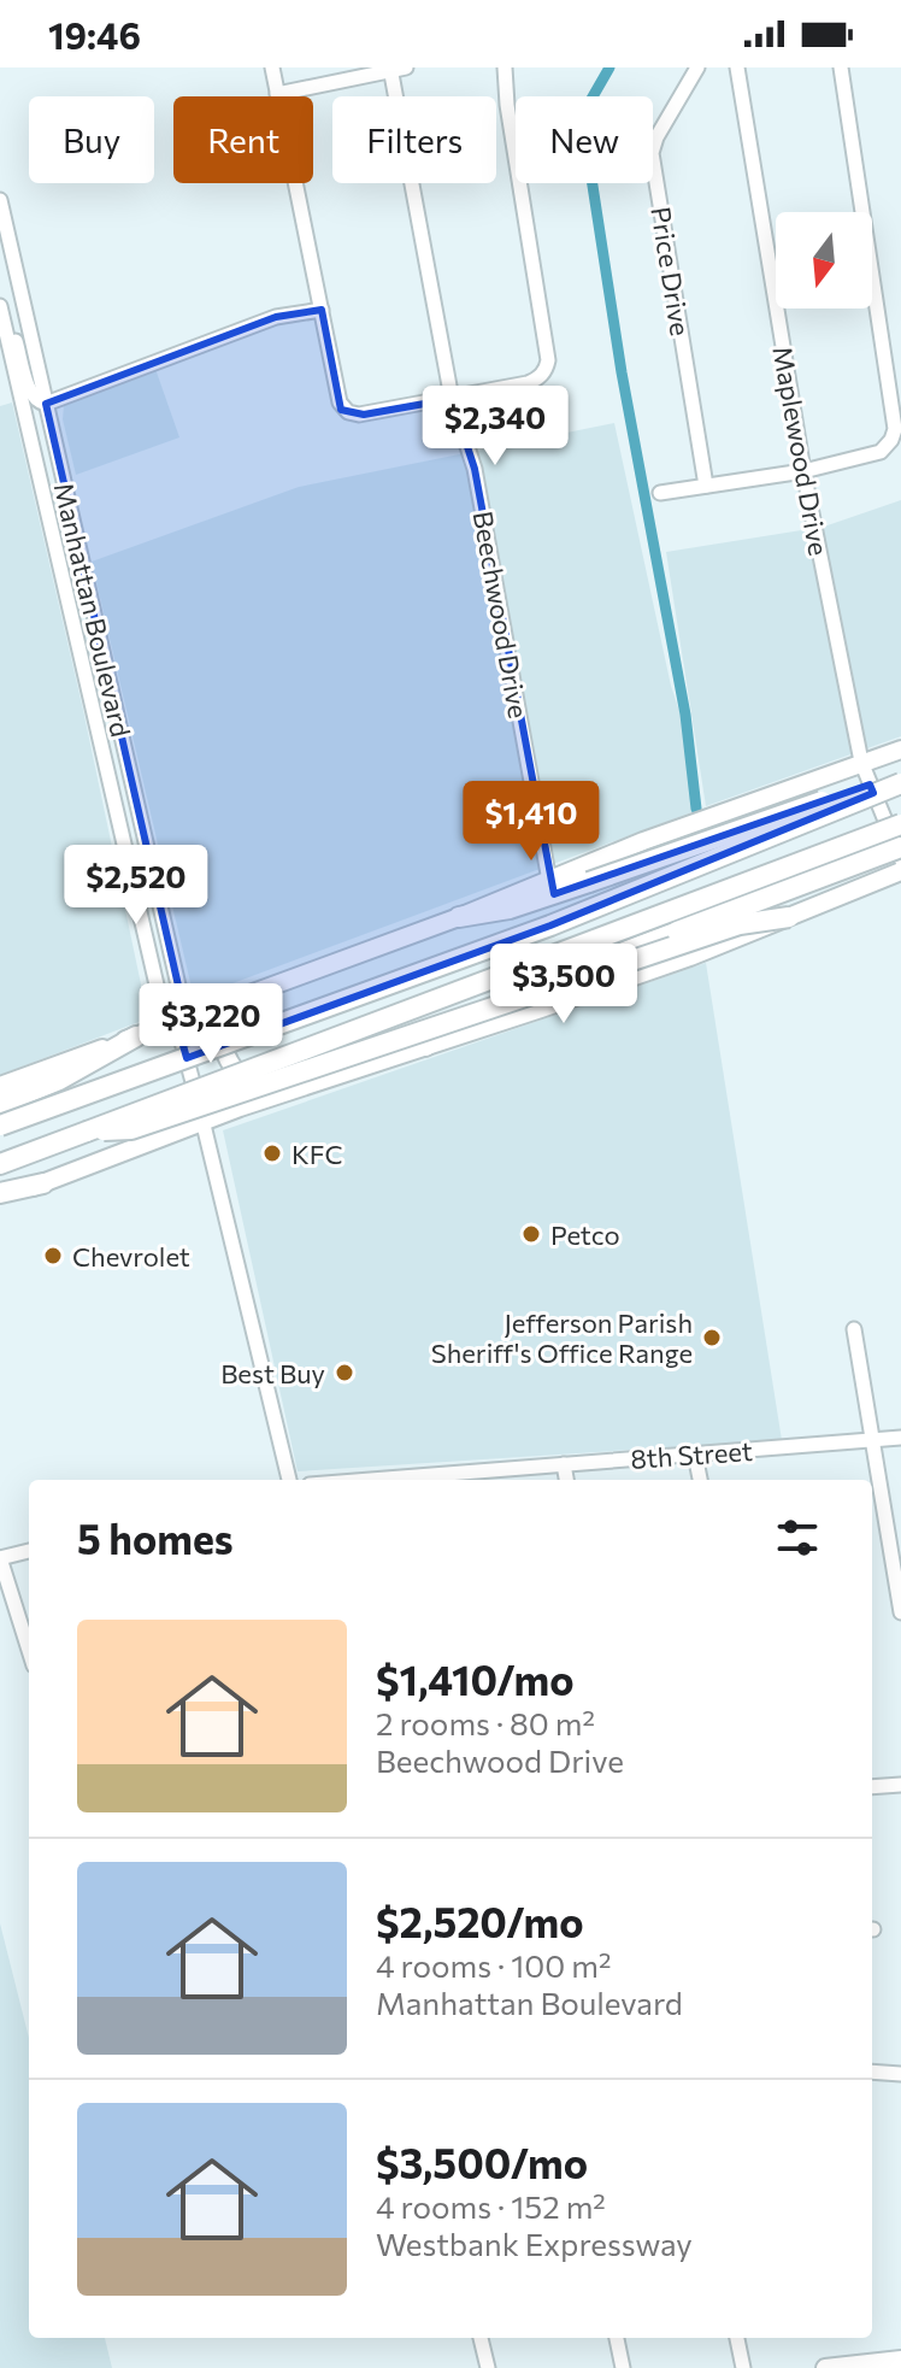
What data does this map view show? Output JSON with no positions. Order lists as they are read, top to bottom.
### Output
{
  "streets": {
    "street": [
      "Price Drive",
      "Maplewood Drive",
      "Manhattan Boulevard",
      "Beechwood Drive",
      "8th Street"
    ]
  },
  "places": [
    "KFC",
    "Petco",
    "Chevrolet",
    "Jefferson Parish Sheriff's Office Range",
    "Best Buy"
  ],
  "north": "bottom",
  "page": {
    "status": "19:46",
    "chip": [
      "Buy",
      "Rent",
      "Filters",
      "New"
    ],
    "price": [
      "$2,340",
      "$1,410",
      "$2,520",
      "$3,500",
      "$3,220"
    ],
    "heading": "5 homes",
    "list": [
      {
        "name": "$1,410/mo",
        "note": "2 rooms · 80 m² · Beechwood Drive"
      },
      {
        "name": "$2,520/mo",
        "note": "4 rooms · 100 m² · Manhattan Boulevard"
      },
      {
        "name": "$3,500/mo",
        "note": "4 rooms · 152 m² · Westbank Expressway"
      }
    ]
  }
}
